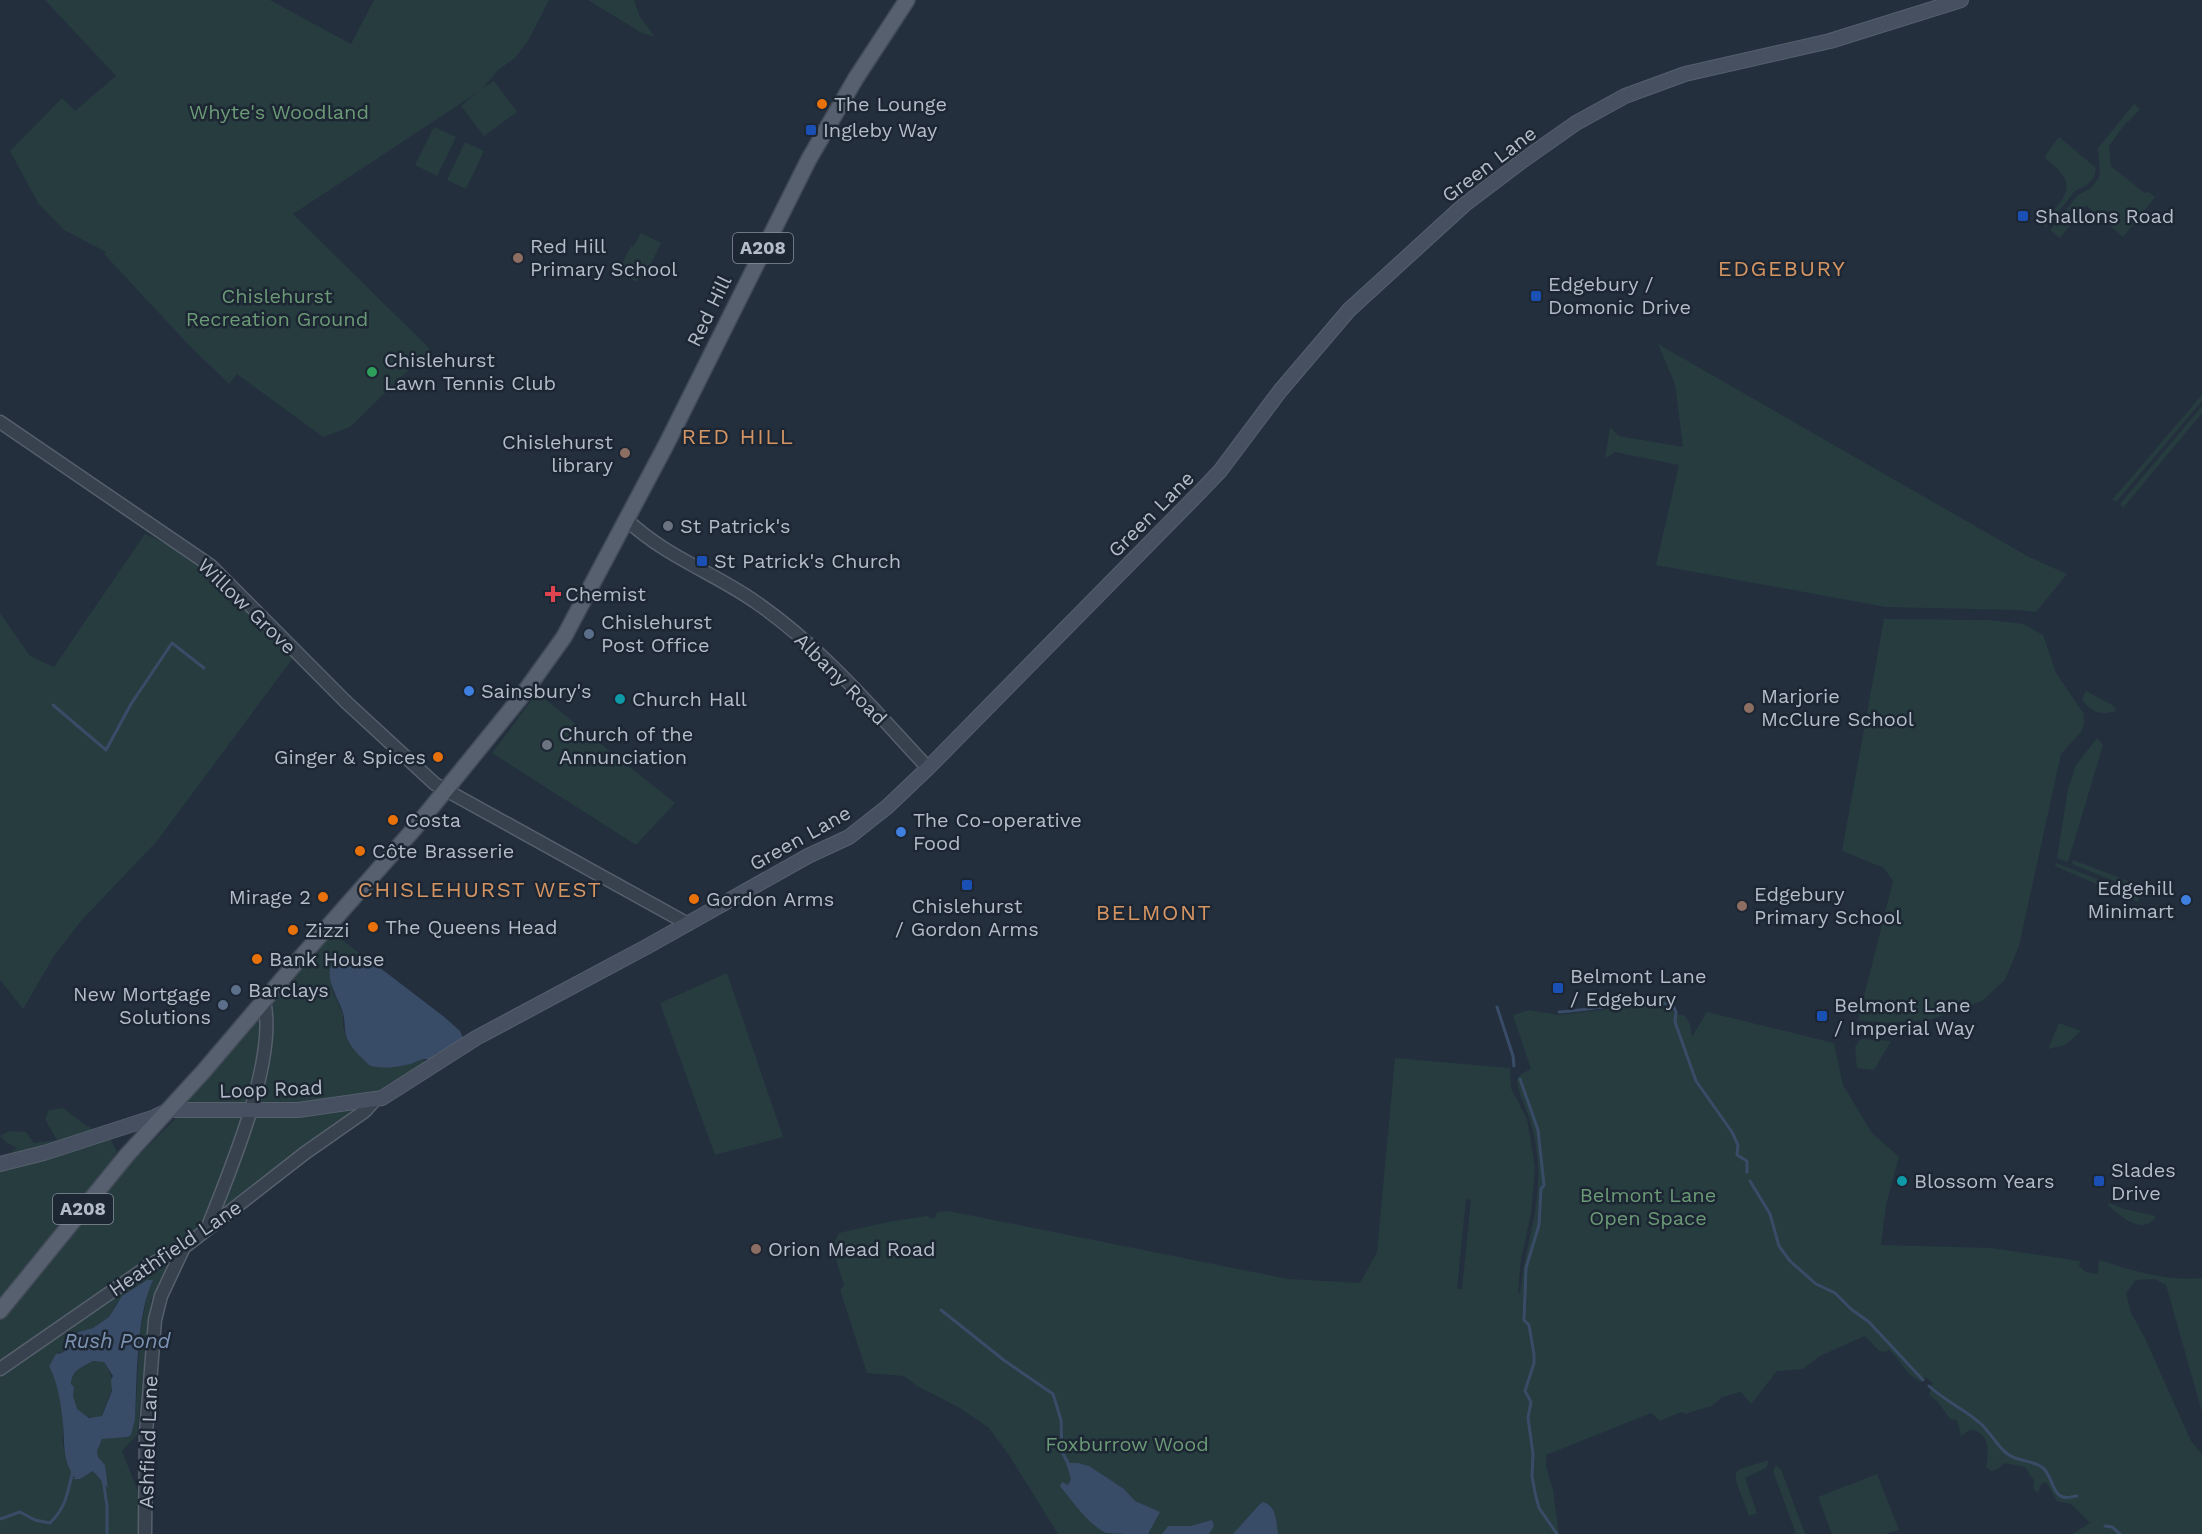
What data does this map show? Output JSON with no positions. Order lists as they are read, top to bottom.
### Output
{
  "streets": {
    "main road": [
      "Green Lane",
      "A208",
      "Red Hill",
      "Loop Road"
    ],
    "street": [
      "Willow Grove",
      "Albany Road",
      "Heathfield Lane",
      "Ashfield Lane"
    ]
  },
  "crossings": [
    ["Green Lane", "Willow Grove"],
    ["Green Lane", "Albany Road"],
    ["Green Lane", "Loop Road"],
    ["Green Lane", "Heathfield Lane"],
    ["A208", "Red Hill"],
    ["A208", "Willow Grove"],
    ["A208", "Albany Road"],
    ["A208", "Loop Road"],
    ["Red Hill", "Albany Road"],
    ["Loop Road", "Heathfield Lane"],
    ["Heathfield Lane", "Ashfield Lane"]
  ],
  "districts": [
    "EDGEBURY",
    "RED HILL",
    "CHISLEHURST WEST",
    "BELMONT"
  ],
  "water": ["Rush Pond"],
  "parks": [
    "Whyte's Woodland",
    "Chislehurst Recreation Ground",
    "Belmont Lane Open Space",
    "Foxburrow Wood"
  ],
  "places": {
    "other": [
      "The Lounge",
      "Red Hill Primary School",
      "Chislehurst Lawn Tennis Club",
      "Chislehurst library",
      "St Patrick's",
      "Chislehurst Post Office",
      "Sainsbury's",
      "Church Hall",
      "Marjorie McClure School",
      "Church of the Annunciation",
      "Ginger & Spices",
      "Costa",
      "The Co-operative Food",
      "Côte Brasserie",
      "Mirage 2",
      "Gordon Arms",
      "Edgehill Minimart",
      "Edgebury Primary School",
      "The Queens Head",
      "Zizzi",
      "Bank House",
      "Barclays",
      "New Mortgage Solutions",
      "Blossom Years",
      "Orion Mead Road"
    ],
    "transit": [
      "Ingleby Way",
      "Shallons Road",
      "Edgebury / Domonic Drive",
      "St Patrick's Church",
      "Chislehurst / Gordon Arms",
      "Belmont Lane / Edgebury",
      "Belmont Lane / Imperial Way",
      "Slades Drive"
    ],
    "health": ["Chemist"]
  }
}
